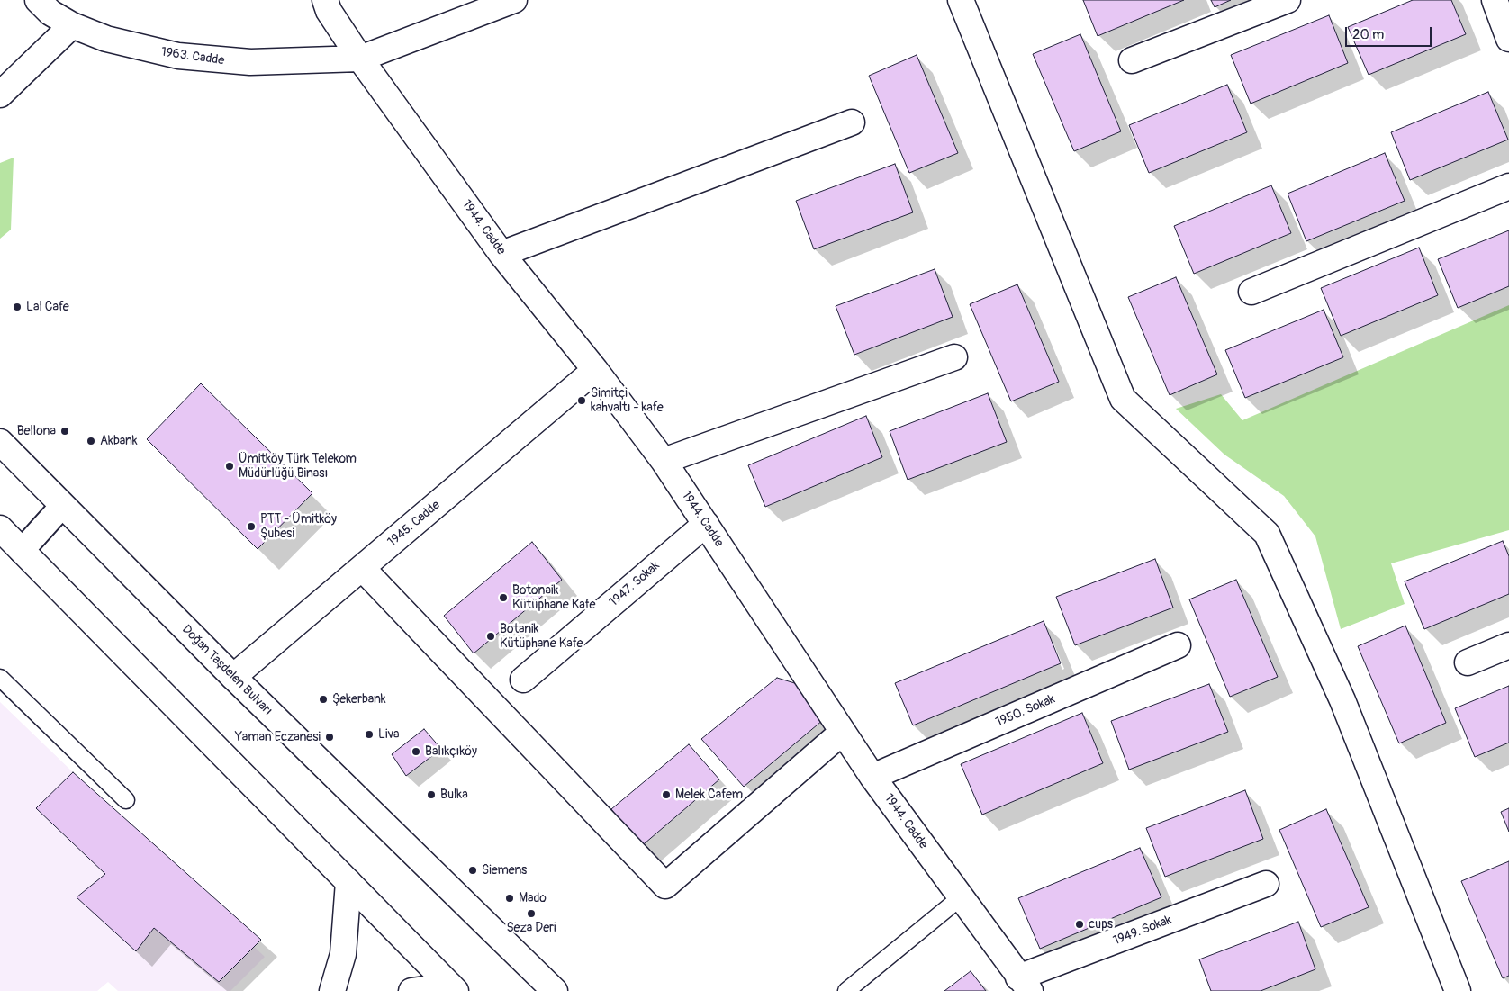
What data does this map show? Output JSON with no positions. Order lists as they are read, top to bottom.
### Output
{
  "streets": {
    "street": [
      "1963. Cadde",
      "1944. Cadde",
      "1945. Cadde",
      "1947. Sokak",
      "Doğan Taşdelen Bulvarı",
      "1950. Sokak",
      "1949. Sokak"
    ]
  },
  "crossings": [
    ["1963. Cadde", "1944. Cadde"],
    ["1944. Cadde", "1945. Cadde"],
    ["1944. Cadde", "1947. Sokak"],
    ["1944. Cadde", "1950. Sokak"],
    ["1944. Cadde", "1949. Sokak"],
    ["1945. Cadde", "Doğan Taşdelen Bulvarı"]
  ],
  "places": [
    "Lal Cafe",
    "Simitçi kahvaltı - kafe",
    "Bellona",
    "Akbank",
    "Ümitköy Türk Telekom Müdürlüğü Binası",
    "PTT - Ümitköy Şubesi",
    "Botonaik Kütüphane Kafe",
    "Botanik Kütüphane Kafe",
    "Şekerbank",
    "Liva",
    "Yaman Eczanesi",
    "Balıkçıköy",
    "Bulka",
    "Melek Cafem",
    "Siemens",
    "Mado",
    "Seza Deri",
    "cups"
  ],
  "scale_bar": "20 m"
}
